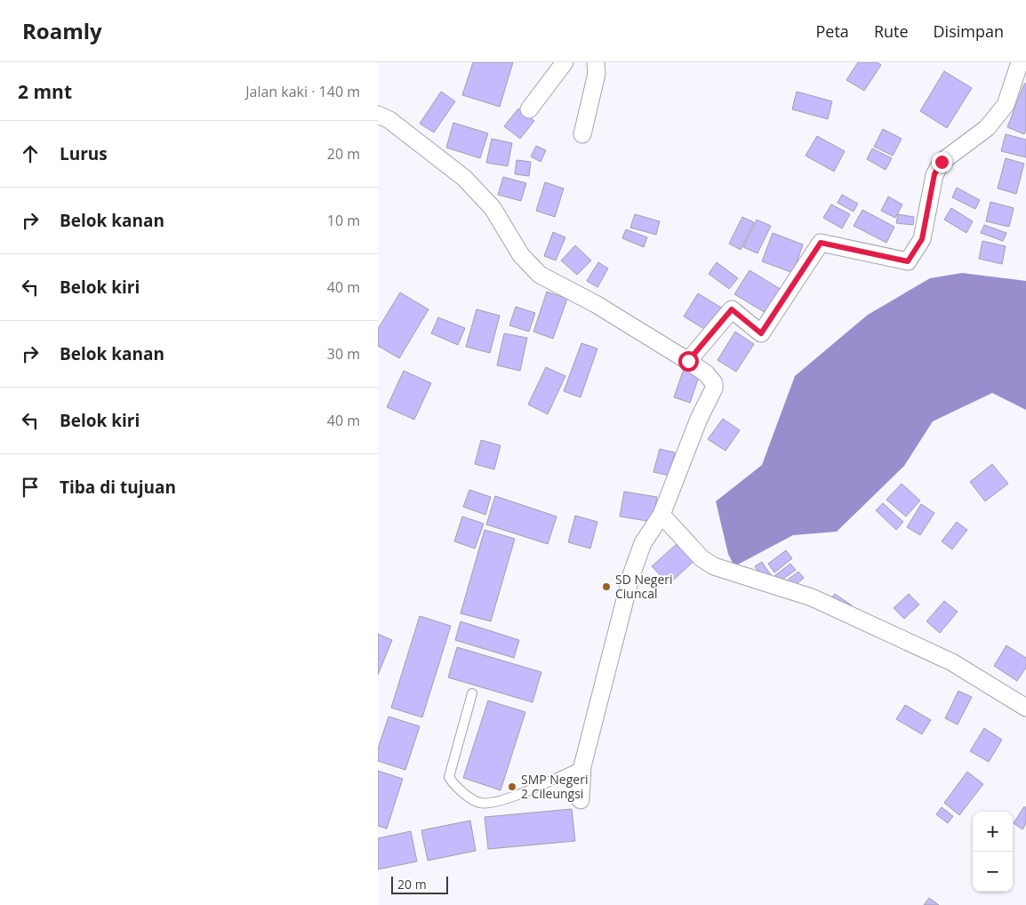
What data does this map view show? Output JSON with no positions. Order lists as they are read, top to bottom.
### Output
{
  "places": ["SD Negeri Ciuncal", "SMP Negeri 2 Cileungsi"],
  "scale_bar": "20 m",
  "page": {
    "header": "Roamly",
    "nav": ["Peta", "Rute", "Disimpan"],
    "heading": ["2 mnt", "Jalan kaki · 140 m"],
    "list": [
      ["Lurus", "20 m"],
      ["Belok kanan", "10 m"],
      ["Belok kiri", "40 m"],
      ["Belok kanan", "30 m"],
      ["Belok kiri", "40 m"],
      "Tiba di tujuan"
    ],
    "map_buttons": ["+", "−"],
    "scale": "20 m"
  }
}
